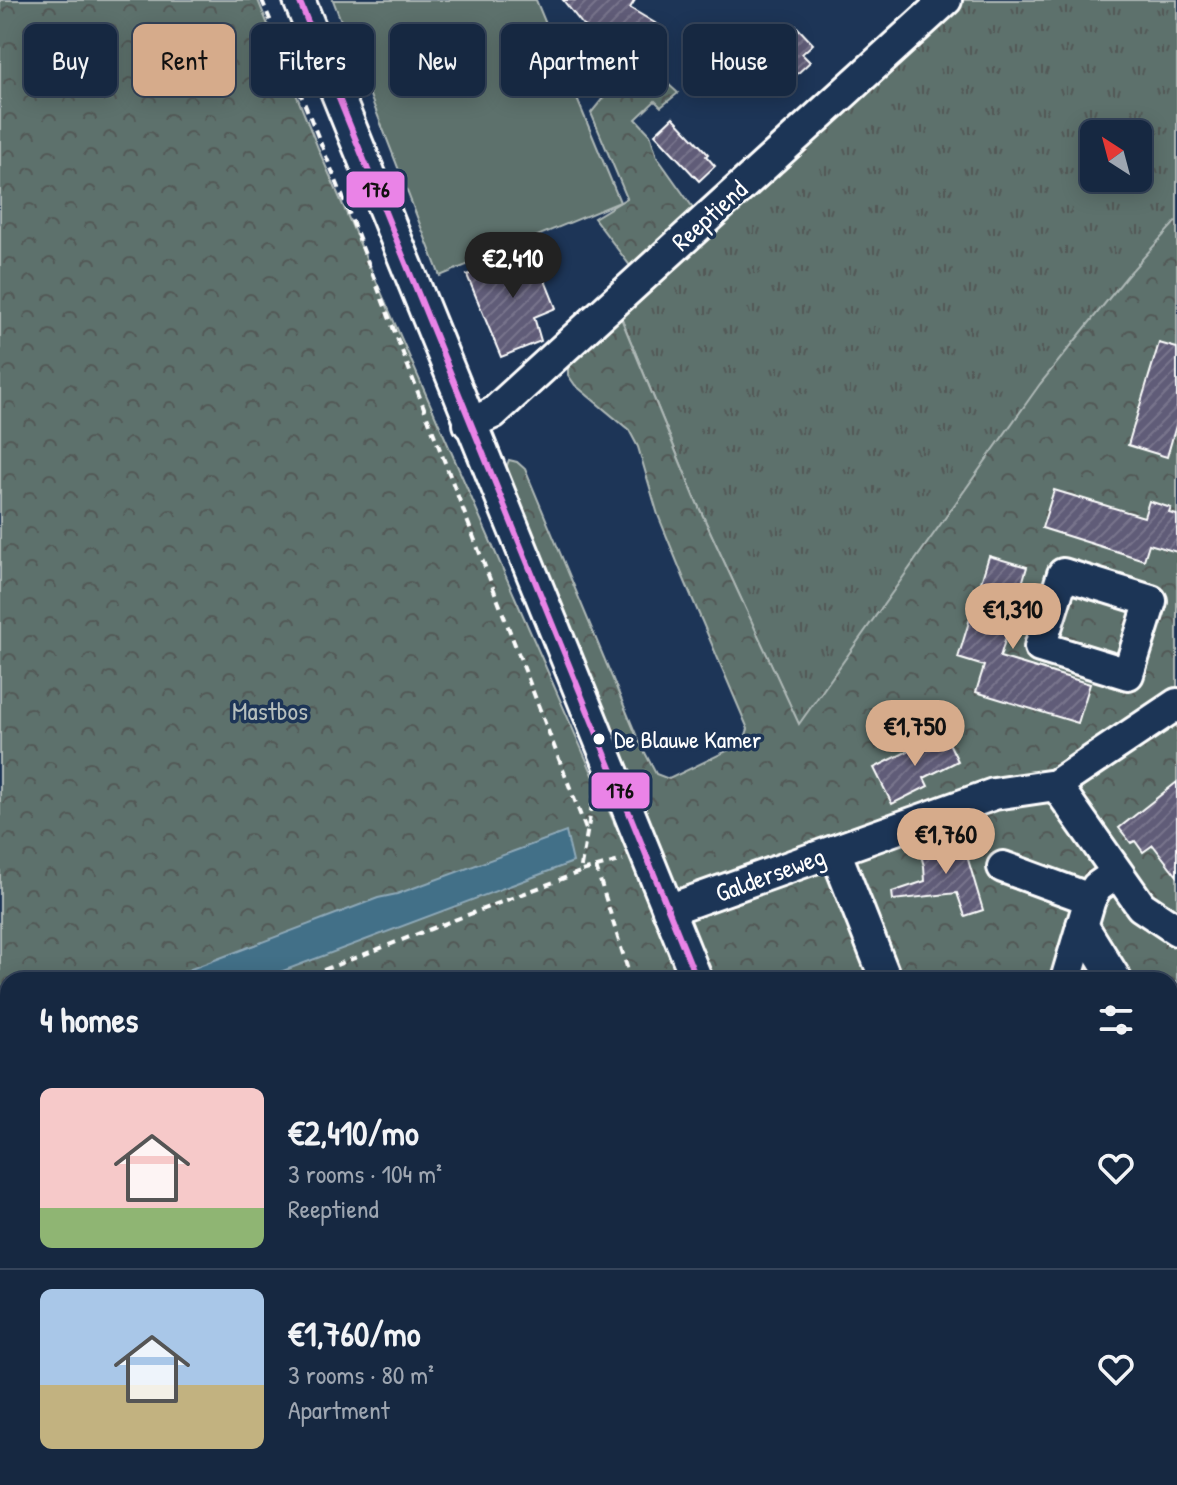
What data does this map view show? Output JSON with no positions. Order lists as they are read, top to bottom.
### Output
{
  "streets": {
    "street": ["Reeptiend", "Galderseweg"]
  },
  "parks": ["Mastbos"],
  "places": ["De Blauwe Kamer"],
  "lines": ["transit line 176"],
  "north": "top left",
  "page": {
    "chip": [
      "Buy",
      "Rent",
      "Filters",
      "New",
      "Apartment",
      "House"
    ],
    "price": [
      "€2,410",
      "€1,310",
      "€1,750",
      "€1,760"
    ],
    "heading": "4 homes",
    "list": [
      {
        "name": "€2,410/mo",
        "note": "3 rooms · 104 m² · Reeptiend"
      },
      {
        "name": "€1,760/mo",
        "note": "3 rooms · 80 m² · Apartment"
      }
    ]
  }
}
